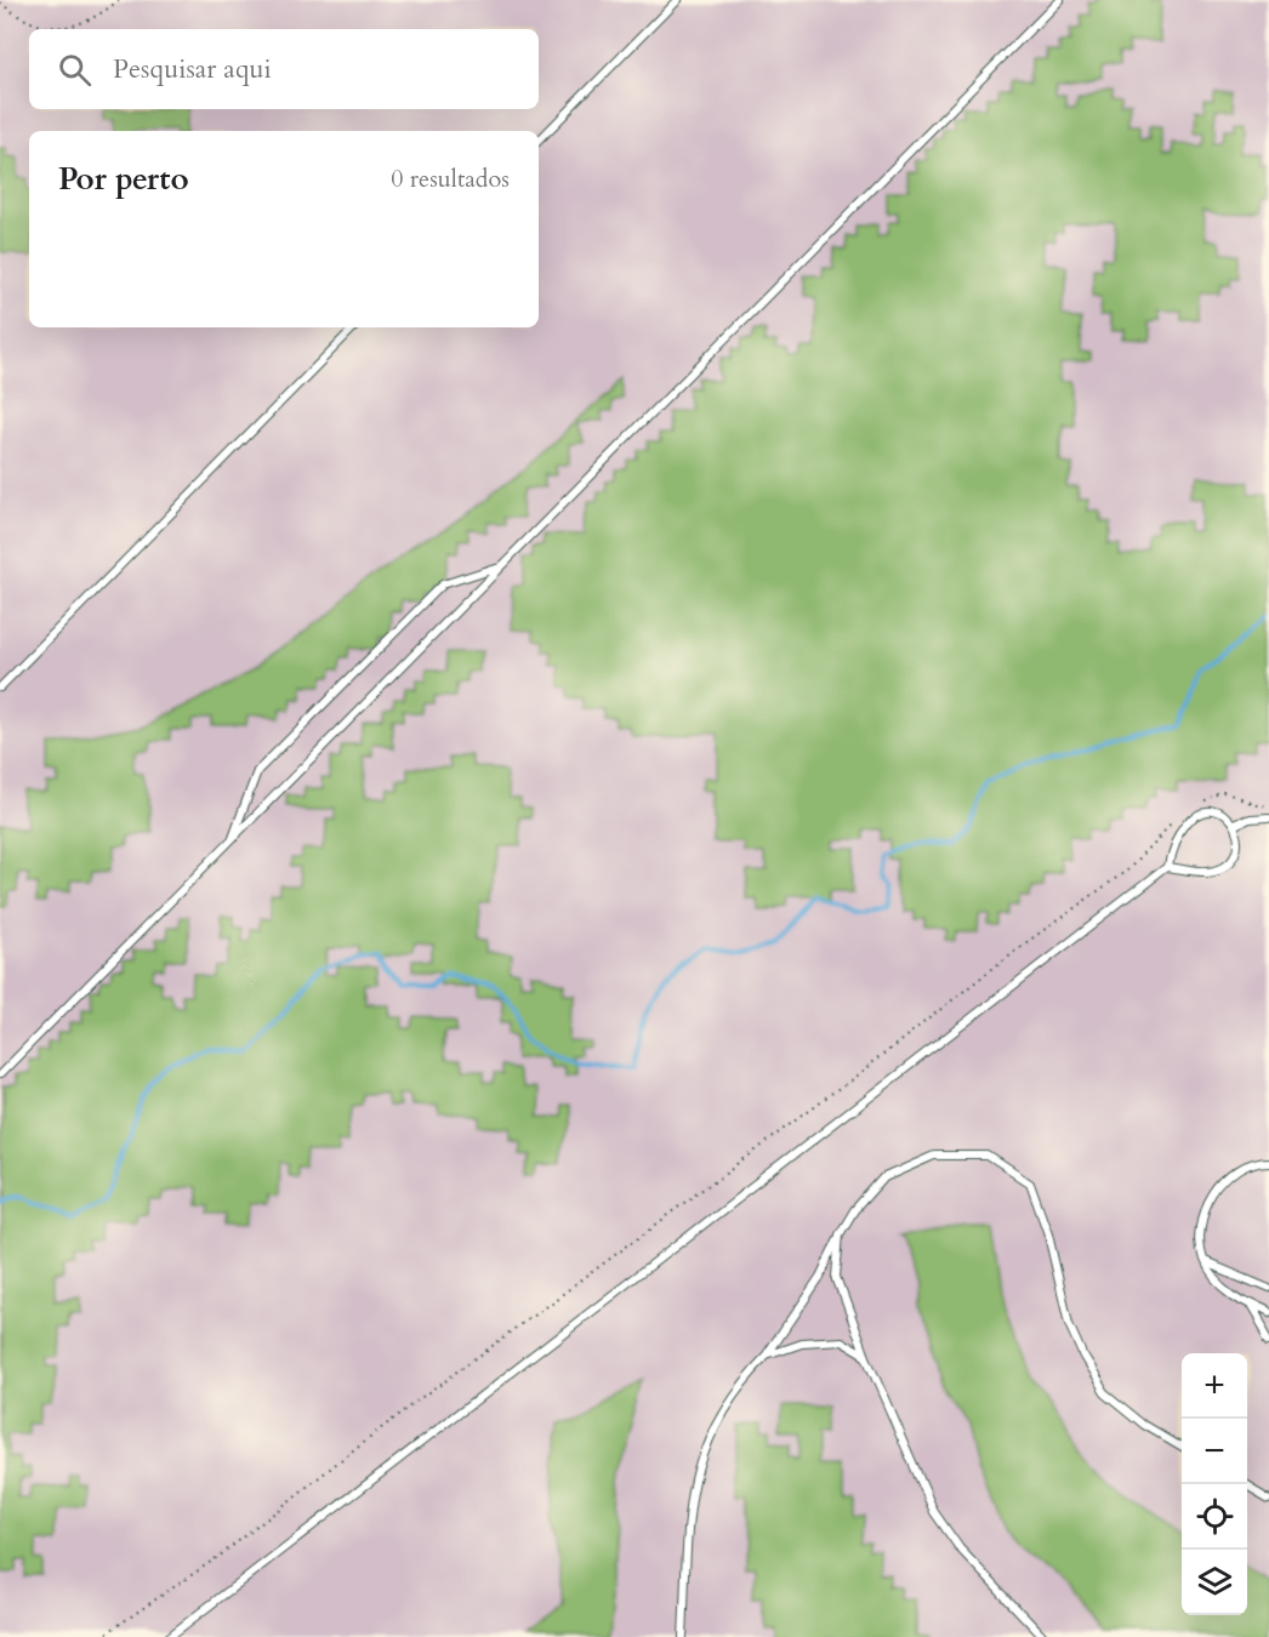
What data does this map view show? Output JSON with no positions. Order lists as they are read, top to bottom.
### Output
{
  "page": {
    "search": "Pesquisar aqui",
    "heading": ["Por perto", "0 resultados"],
    "map_buttons": ["+", "−"]
  }
}
